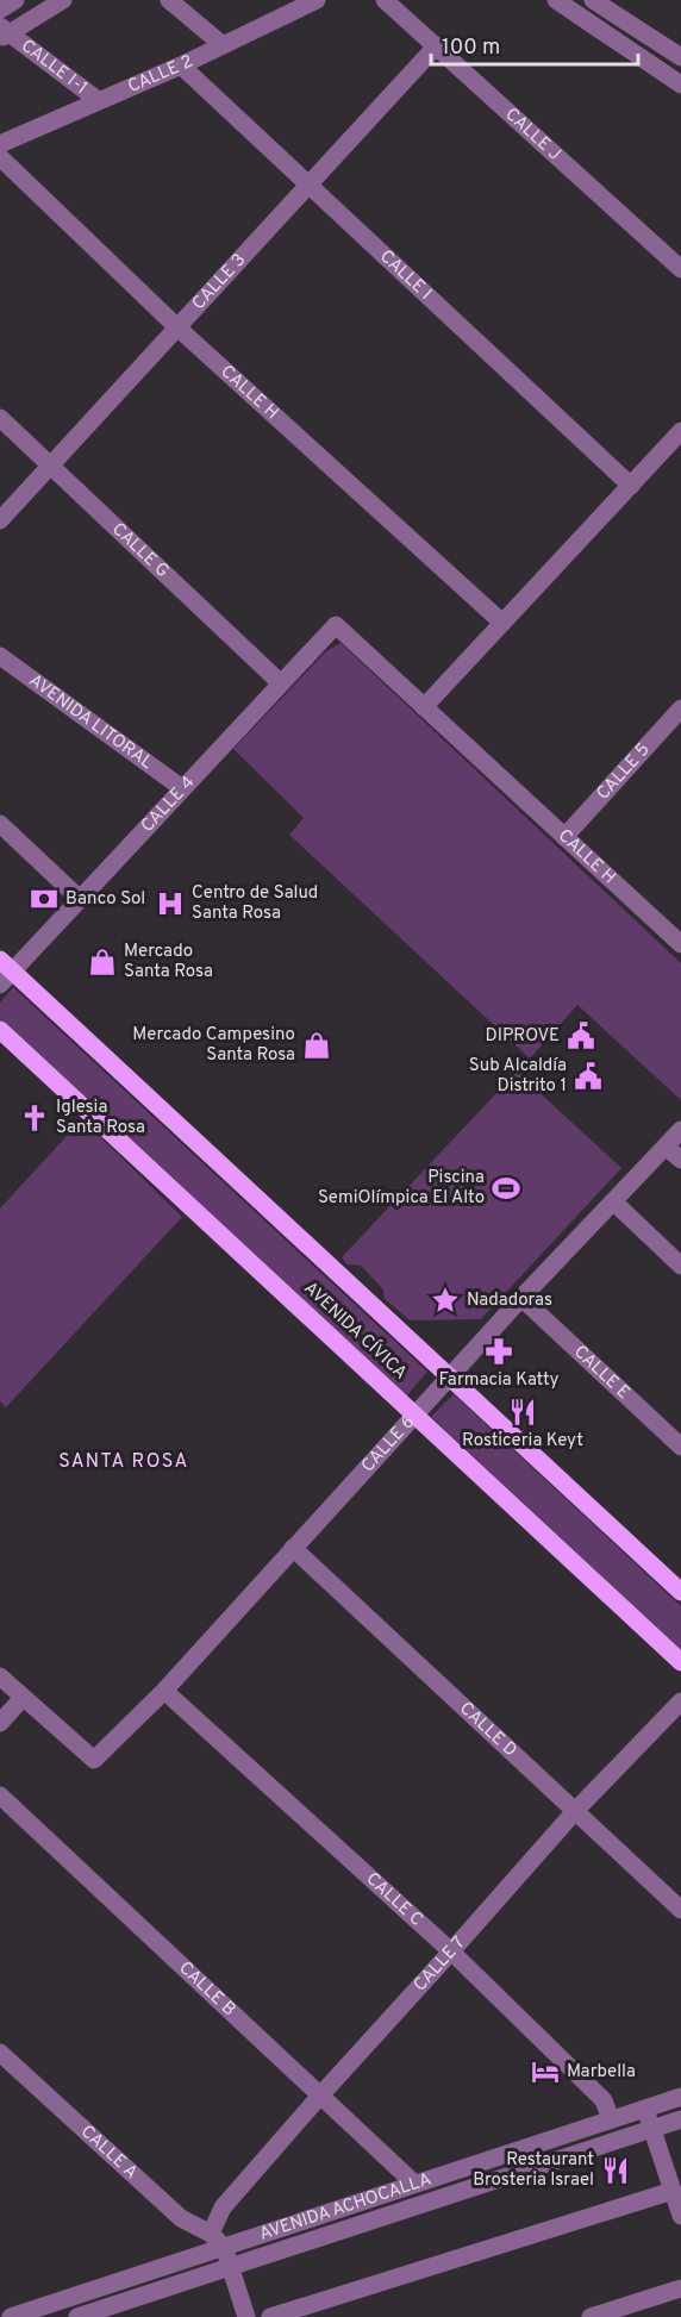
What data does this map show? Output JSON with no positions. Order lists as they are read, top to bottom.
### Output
{
  "streets": {
    "main road": ["AVENIDA CÍVICA"],
    "street": [
      "CALLE I-1",
      "CALLE 2",
      "CALLE J",
      "CALLE I",
      "CALLE 3",
      "CALLE H",
      "CALLE G",
      "AVENIDA LITORAL",
      "CALLE 5",
      "CALLE 4",
      "CALLE E",
      "CALLE 6",
      "CALLE D",
      "CALLE C",
      "CALLE 7",
      "CALLE B",
      "CALLE A",
      "AVENIDA ACHOCALLA"
    ]
  },
  "crossings": [
    ["CALLE I-1", "CALLE 2"],
    ["CALLE 2", "CALLE I"],
    ["CALLE J", "CALLE 3"],
    ["CALLE I", "CALLE 3"],
    ["CALLE 3", "CALLE H"],
    ["CALLE 3", "CALLE G"],
    ["CALLE H", "CALLE 5"],
    ["CALLE H", "CALLE 4"],
    ["CALLE G", "CALLE 4"],
    ["AVENIDA LITORAL", "CALLE 4"],
    ["CALLE 4", "AVENIDA CÍVICA"],
    ["AVENIDA CÍVICA", "CALLE 6"],
    ["CALLE E", "CALLE 6"],
    ["CALLE 6", "CALLE D"],
    ["CALLE 6", "CALLE C"],
    ["CALLE D", "CALLE 7"],
    ["CALLE C", "CALLE 7"],
    ["CALLE C", "AVENIDA ACHOCALLA"],
    ["CALLE 7", "CALLE B"],
    ["CALLE 7", "CALLE A"],
    ["CALLE 7", "AVENIDA ACHOCALLA"],
    ["CALLE B", "AVENIDA ACHOCALLA"],
    ["CALLE A", "AVENIDA ACHOCALLA"]
  ],
  "districts": ["SANTA ROSA"],
  "places": {
    "bank": ["Banco Sol"],
    "hospital": ["Centro de Salud Santa Rosa"],
    "shop": ["Mercado Santa Rosa", "Mercado Campesino Santa Rosa"],
    "public building": ["DIPROVE", "Sub Alcaldía Distrito 1"],
    "church": ["Iglesia Santa Rosa"],
    "sports": ["Piscina SemiOlímpica El Alto"],
    "place": ["Nadadoras"],
    "pharmacy": ["Farmacia Katty"],
    "restaurant": ["Rosticeria Keyt", "Restaurant Brosteria Israel"],
    "hotel": ["Marbella"]
  },
  "scale_bar": "100 m"
}
